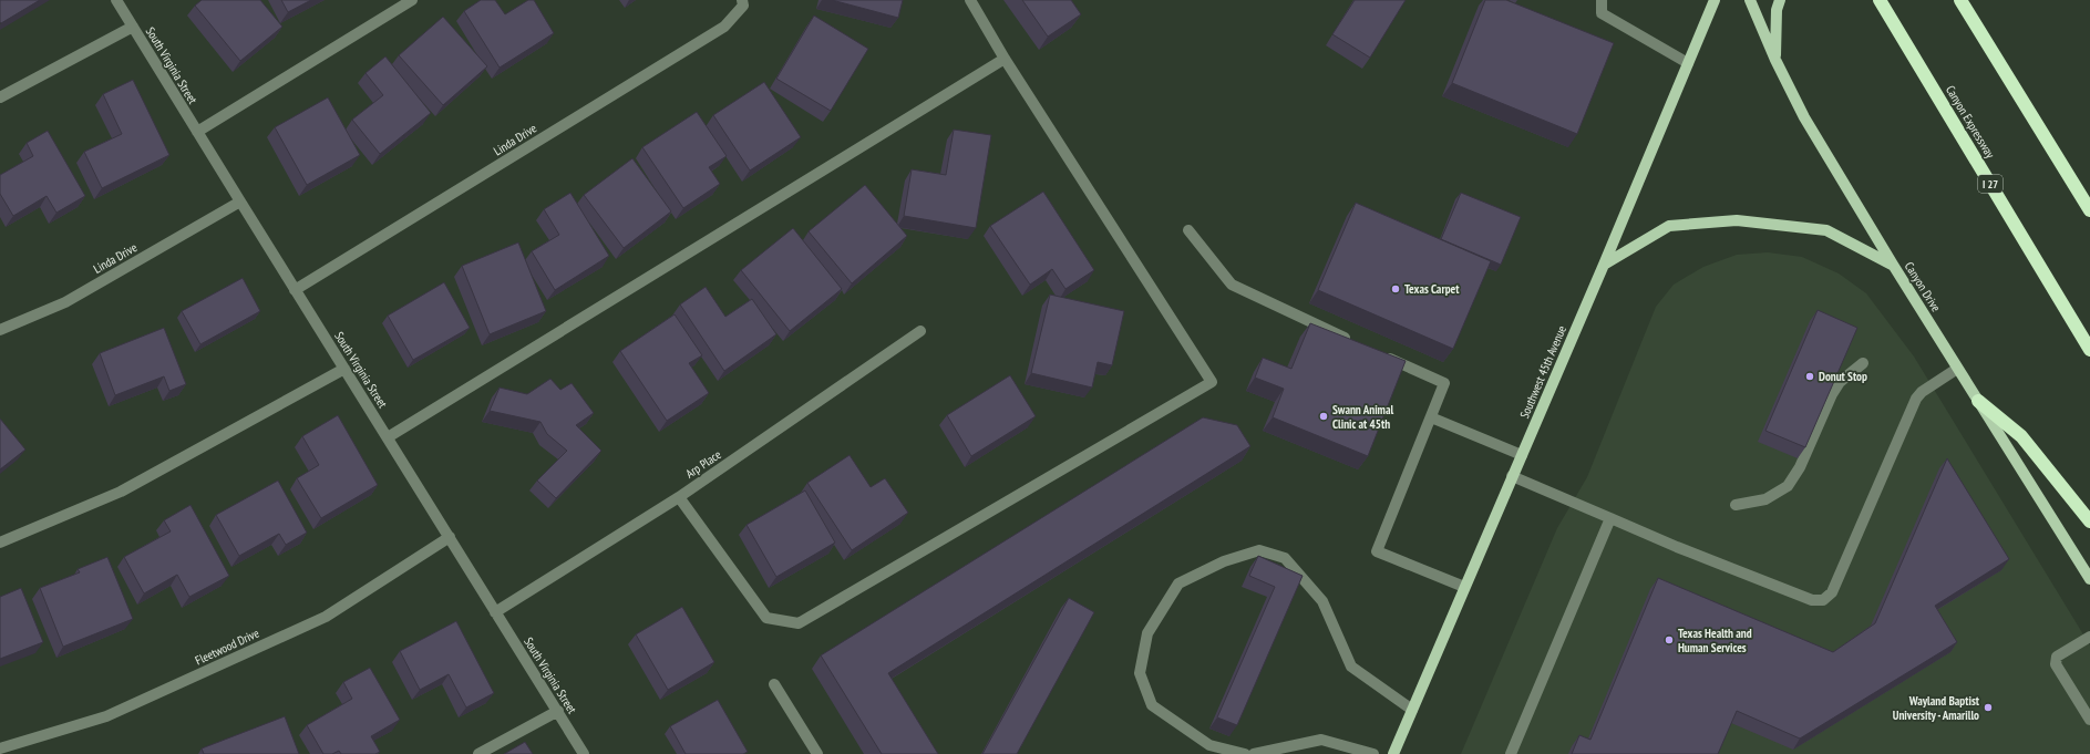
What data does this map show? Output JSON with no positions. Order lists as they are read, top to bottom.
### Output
{
  "streets": {
    "highway": ["Canyon Expressway", "I 27"],
    "main road": ["Canyon Drive", "Southwest 45th Avenue"],
    "street": [
      "South Virginia Street",
      "Linda Drive",
      "Arp Place",
      "Fleetwood Drive"
    ]
  },
  "crossings": [
    ["South Virginia Street", "Linda Drive"],
    ["South Virginia Street", "Arp Place"],
    ["South Virginia Street", "Fleetwood Drive"]
  ],
  "places": [
    "Texas Carpet",
    "Donut Stop",
    "Swann Animal Clinic at 45th",
    "Texas Health and Human Services",
    "Wayland Baptist University - Amarillo"
  ]
}
